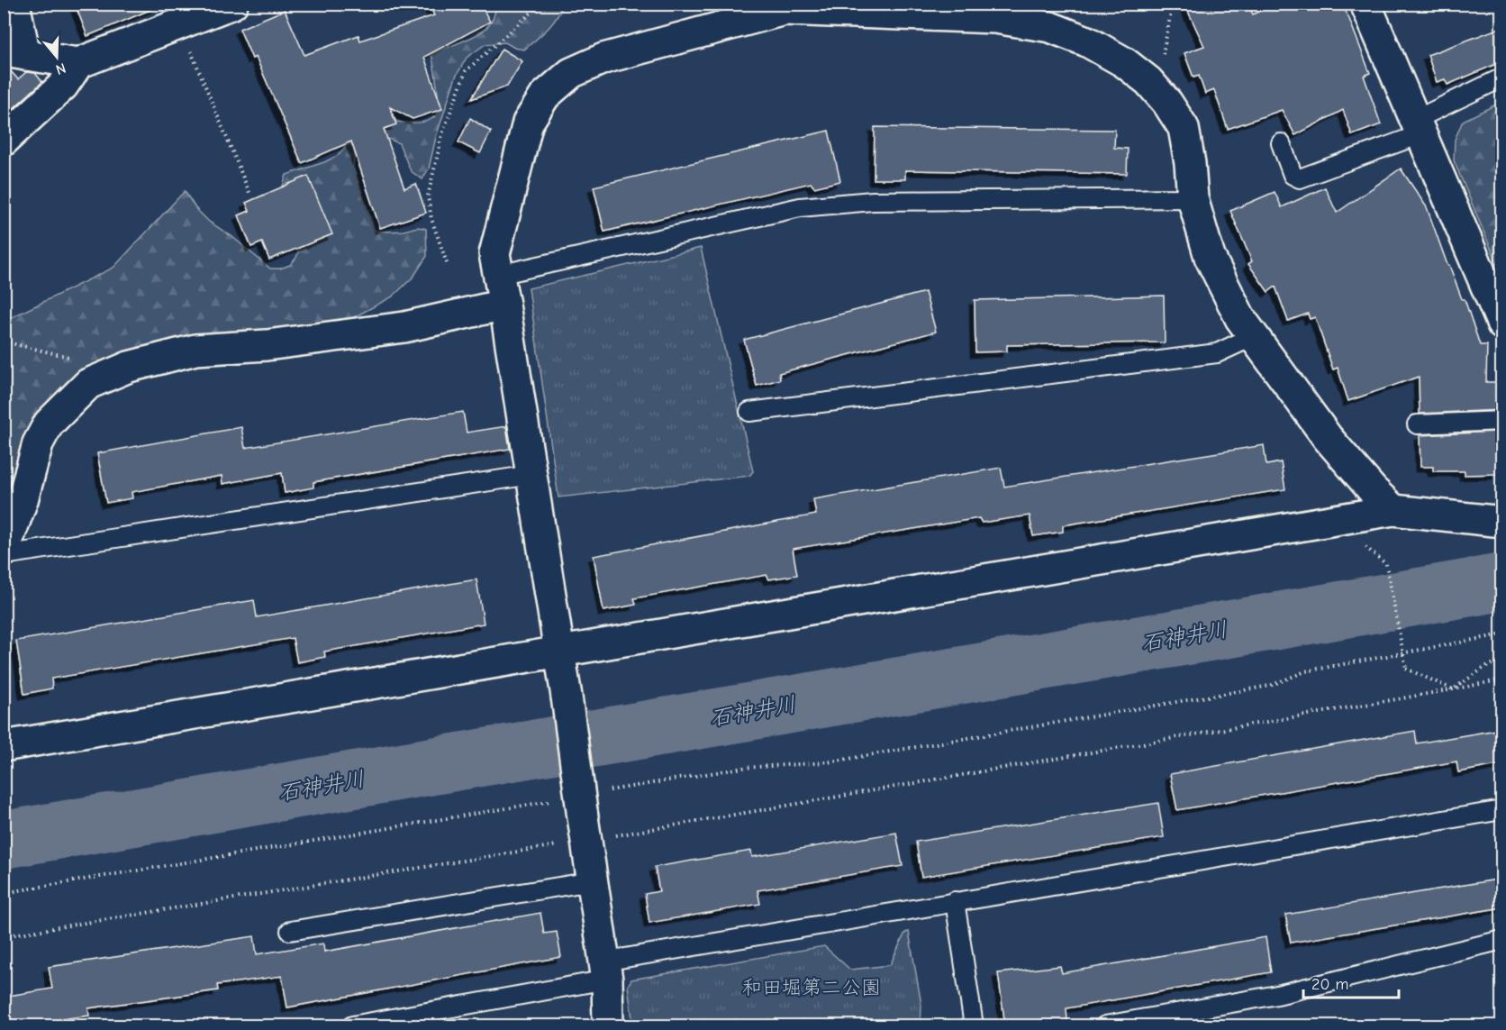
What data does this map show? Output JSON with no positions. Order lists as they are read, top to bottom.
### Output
{
  "water": ["石神井川"],
  "parks": ["和田堀第二公園"],
  "scale_bar": "20 m",
  "north": "bottom"
}
